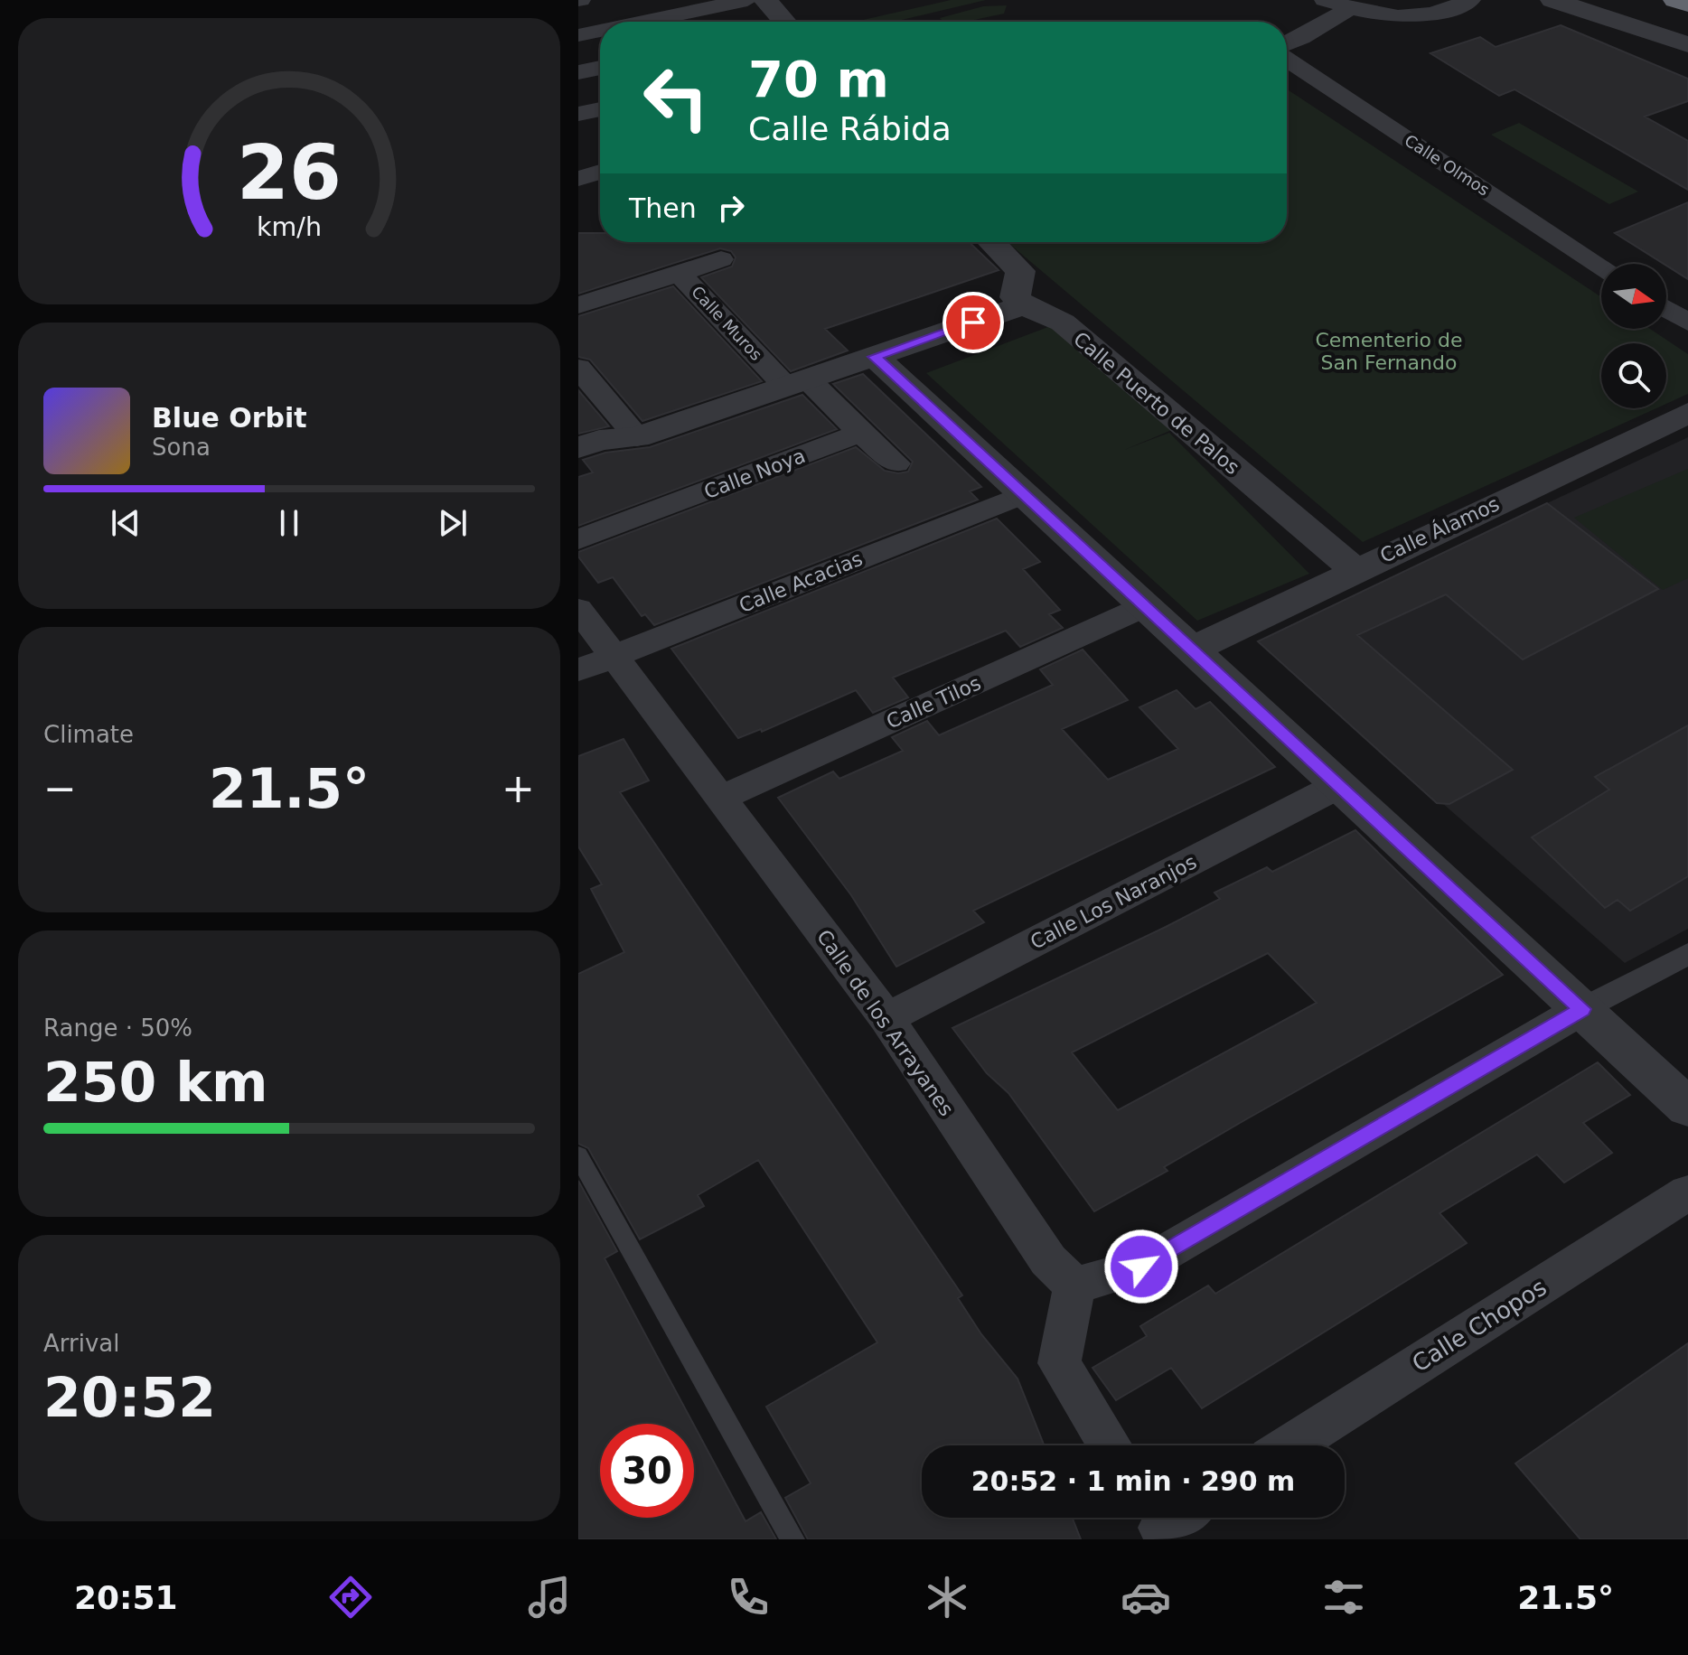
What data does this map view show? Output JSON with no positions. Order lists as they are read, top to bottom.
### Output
{
  "streets": {
    "street": [
      "Calle Olmos",
      "Calle Muros",
      "Calle Puerto de Palos",
      "Calle Noya",
      "Calle Álamos",
      "Calle Acacias",
      "Calle Tilos",
      "Calle Los Naranjos",
      "Calle de los Arrayanes",
      "Calle Chopos"
    ]
  },
  "crossings": [
    ["Calle Puerto de Palos", "Calle Álamos"],
    ["Calle Acacias", "Calle de los Arrayanes"],
    ["Calle Tilos", "Calle de los Arrayanes"],
    ["Calle Los Naranjos", "Calle de los Arrayanes"]
  ],
  "parks": ["Cementerio de San Fernando"],
  "north": "right",
  "page": {
    "turn": ["70 m", "Calle Rábida"],
    "then": "Then",
    "song": ["Blue Orbit", "Sona"],
    "tile": [
      "Climate",
      ["Range · 50%", "250 km"],
      ["Arrival", "20:52"]
    ],
    "heat": ["−", "21.5°", "+"],
    "limit": "30",
    "trip": "20:52 · 1 min · 290 m",
    "tabs": ["20:51", "21.5°"],
    "gauge": ["26", "km/h"]
  }
}
